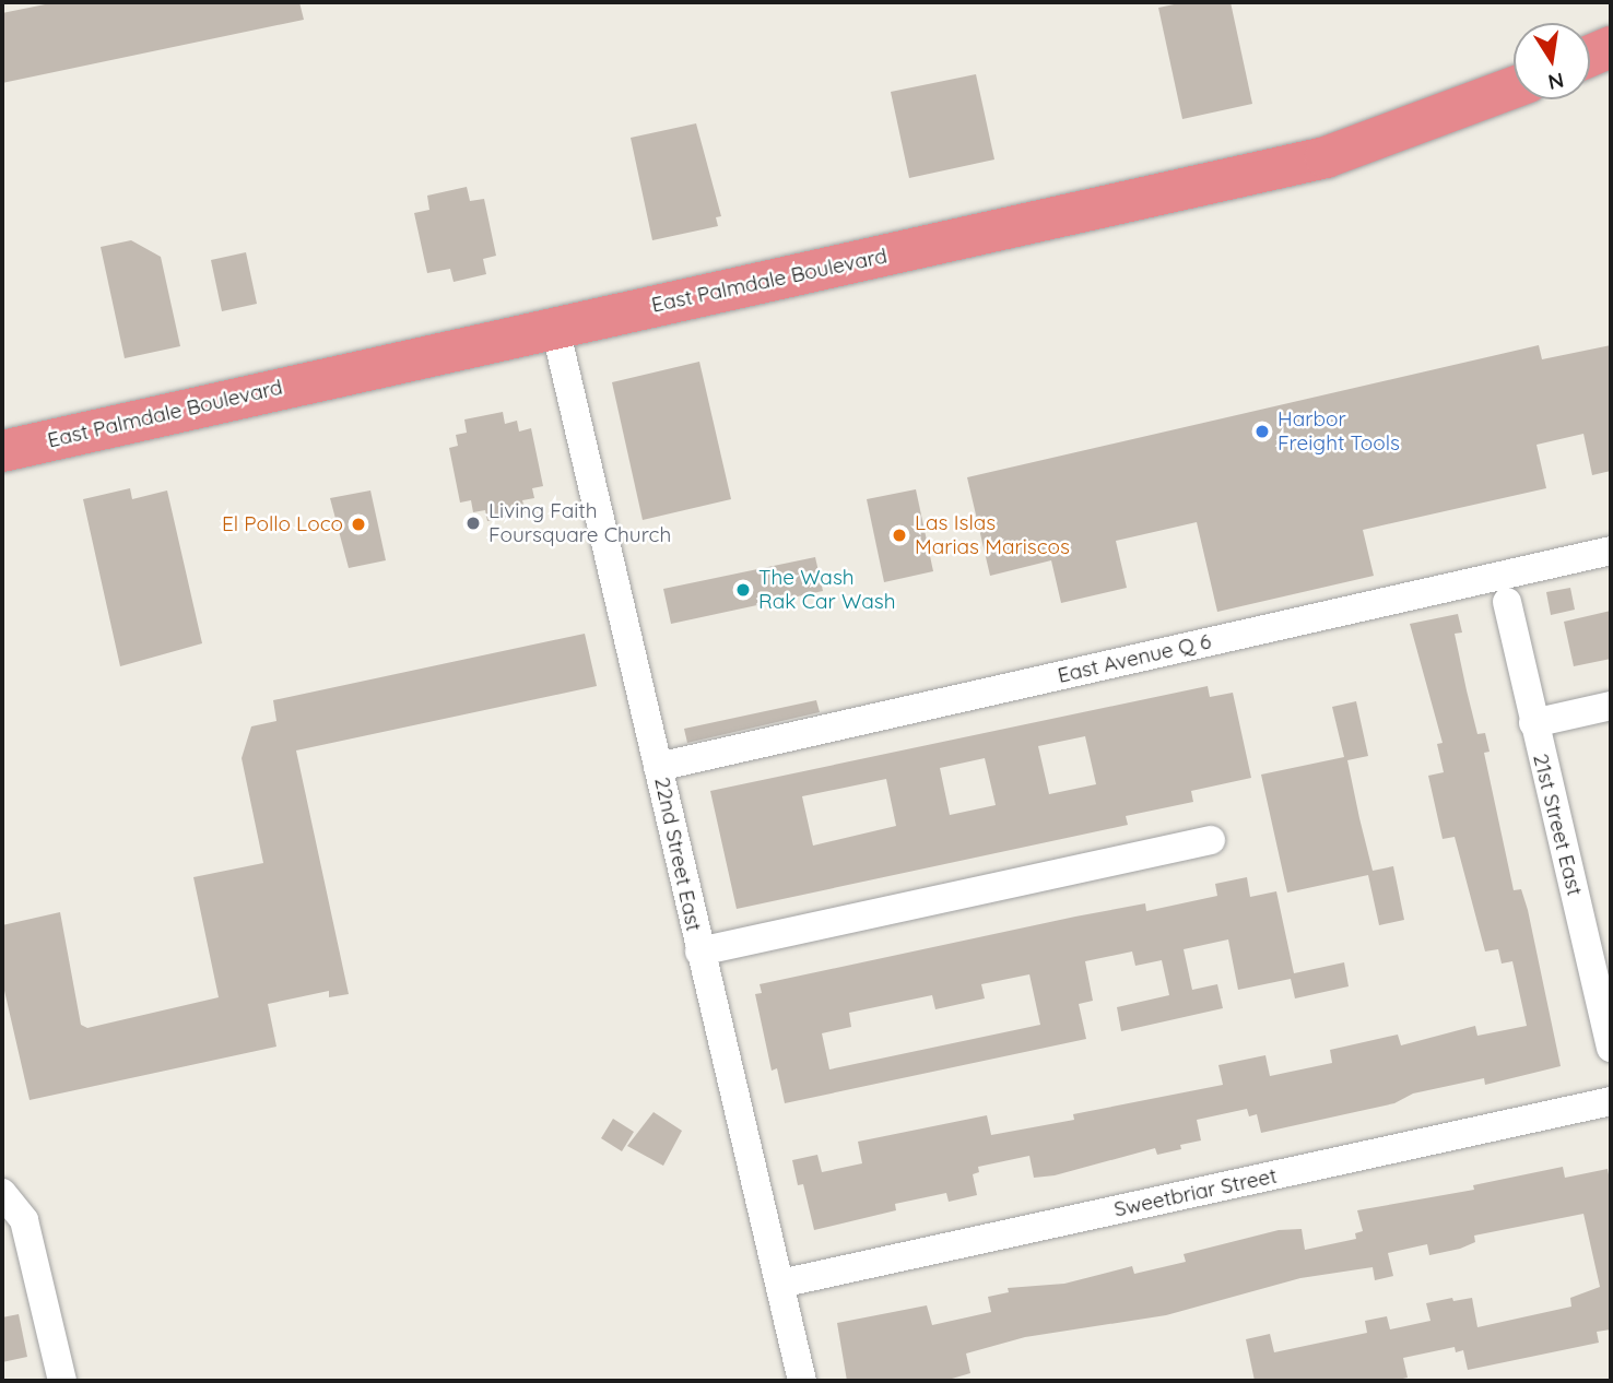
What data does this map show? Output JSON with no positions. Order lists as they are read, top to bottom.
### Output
{
  "streets": {
    "highway": ["East Palmdale Boulevard"],
    "street": [
      "East Avenue Q 6",
      "21st Street East",
      "22nd Street East",
      "Sweetbriar Street"
    ]
  },
  "crossings": [
    ["East Palmdale Boulevard", "22nd Street East"],
    ["East Avenue Q 6", "22nd Street East"],
    ["22nd Street East", "Sweetbriar Street"]
  ],
  "places": [
    "Harbor Freight Tools",
    "Living Faith Foursquare Church",
    "El Pollo Loco",
    "Las Islas Marias Mariscos",
    "The Wash Rak Car Wash"
  ],
  "north": "bottom"
}
